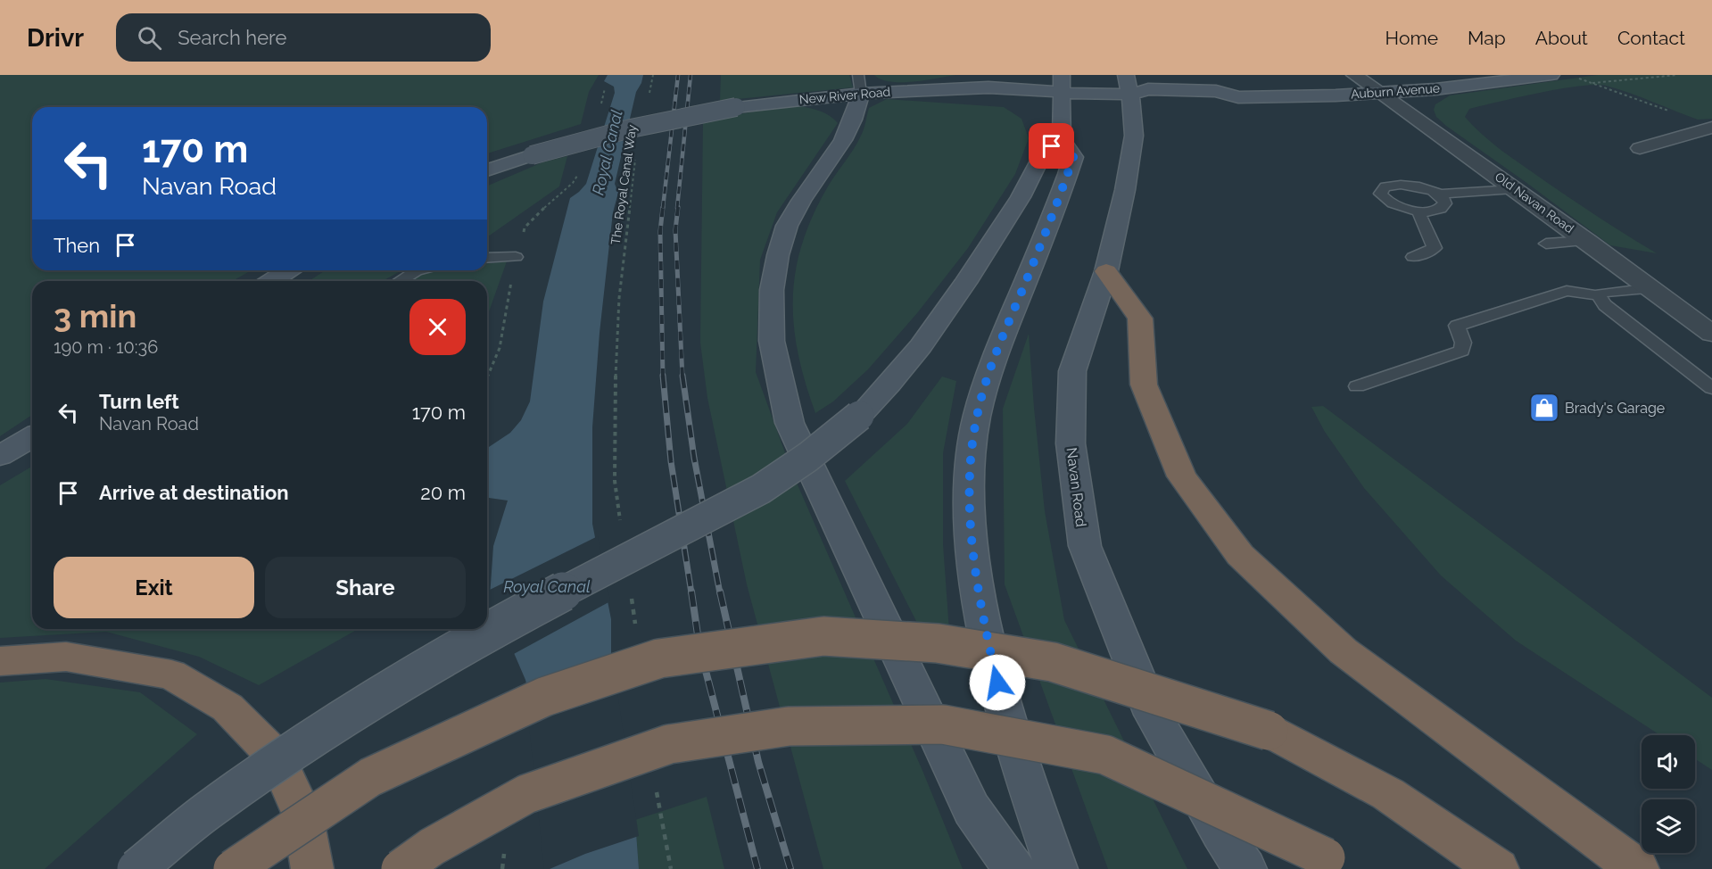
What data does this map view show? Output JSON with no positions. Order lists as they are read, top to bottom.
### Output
{
  "streets": {
    "main road": ["Auburn Avenue", "New River Road", "Navan Road"],
    "street": ["Old Navan Road"],
    "path": ["The Royal Canal Way"]
  },
  "crossings": [
    ["Auburn Avenue", "Old Navan Road"],
    ["Auburn Avenue", "Navan Road"]
  ],
  "water": ["Royal Canal"],
  "places": {
    "shop": ["Brady's Garage"]
  },
  "page": {
    "header": "Drivr",
    "search": "Search here",
    "nav": [
      "Home",
      "Map",
      "About",
      "Contact"
    ],
    "turn": ["170 m", "Navan Road"],
    "then": "Then",
    "heading": ["3 min", "190 m · 10:36"],
    "list": [
      {
        "name": "Turn left",
        "note": "Navan Road",
        "value": "170 m"
      },
      {
        "name": "Arrive at destination",
        "value": "20 m"
      }
    ],
    "buttons": ["Exit", "Share"]
  }
}
